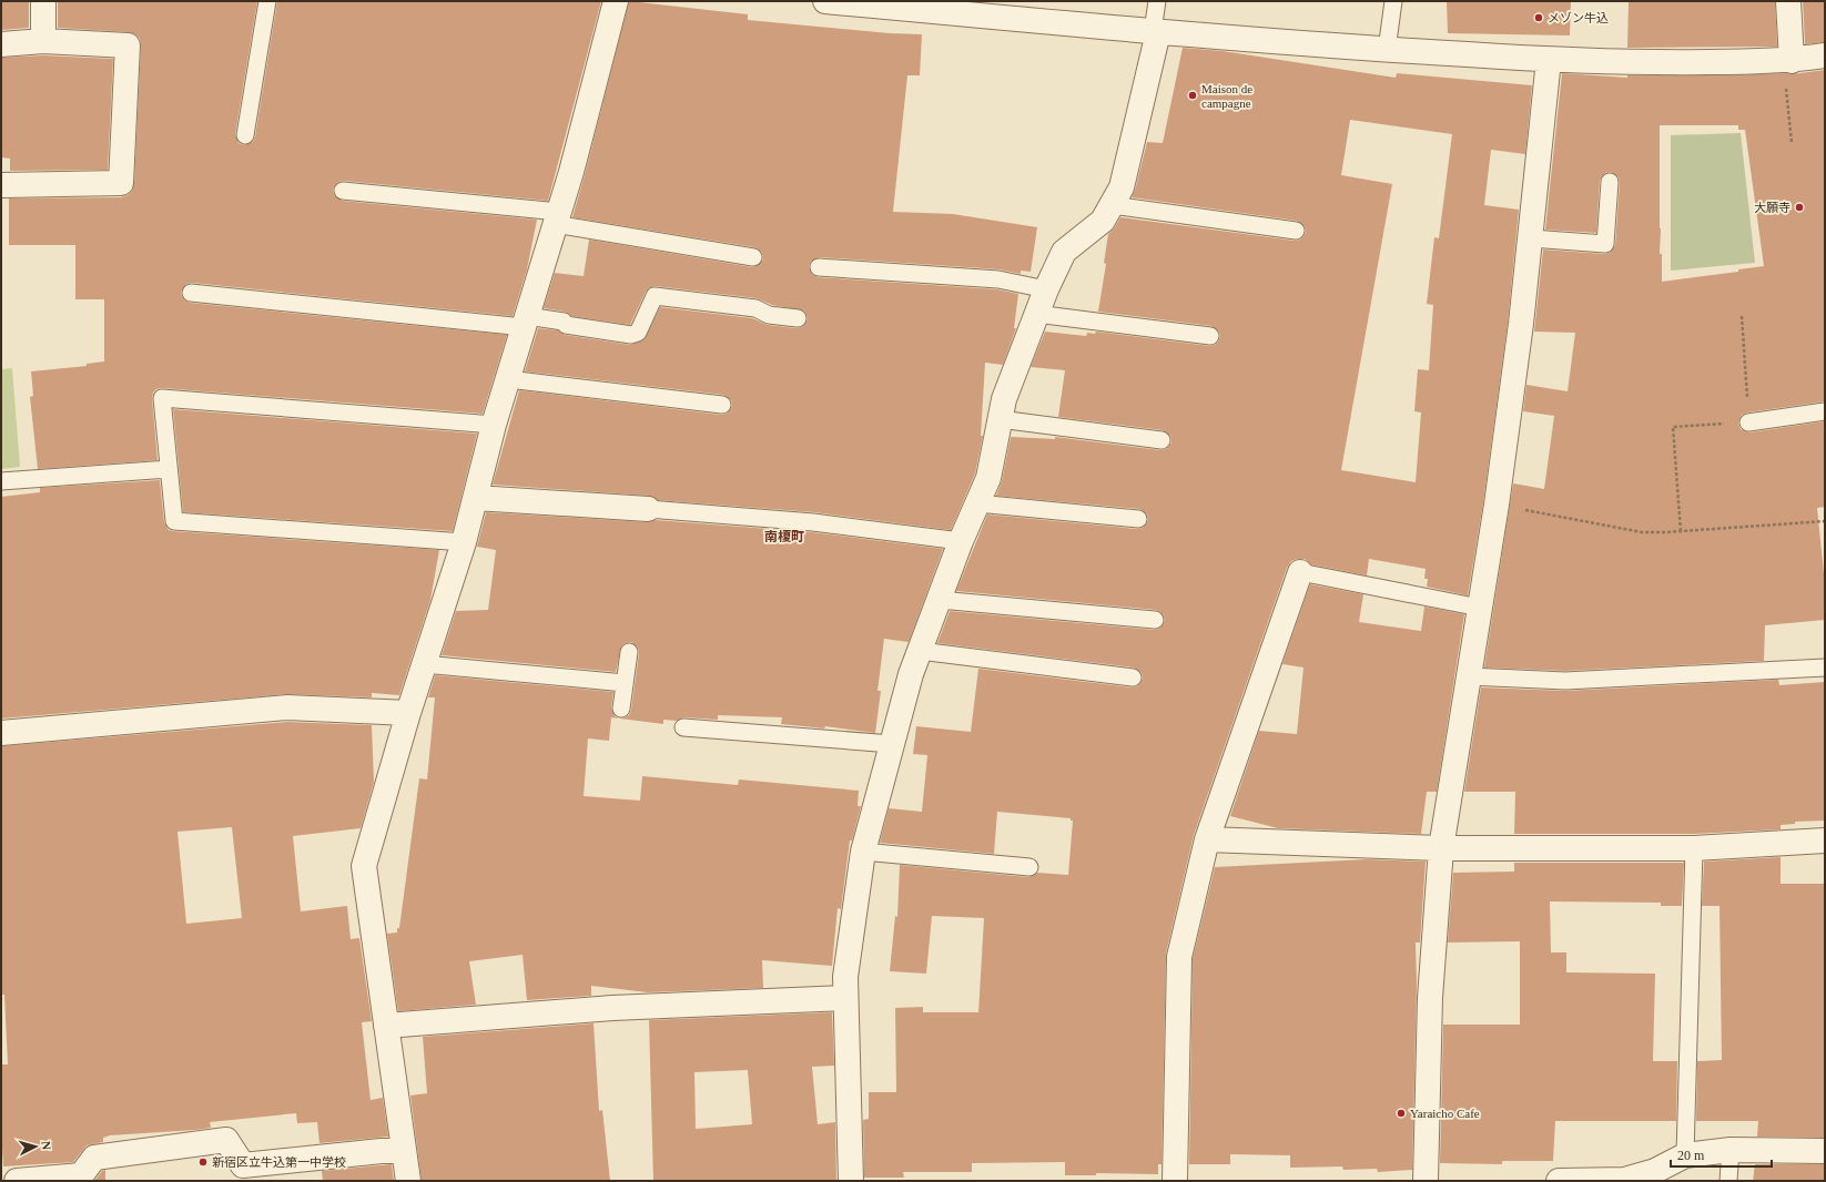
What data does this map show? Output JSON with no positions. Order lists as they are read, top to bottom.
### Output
{
  "districts": ["南榎町"],
  "places": [
    "メゾン牛込",
    "Maison de campagne",
    "大願寺",
    "Yaraicho Cafe",
    "新宿区立牛込第一中学校"
  ],
  "scale_bar": "20 m",
  "north": "right"
}
